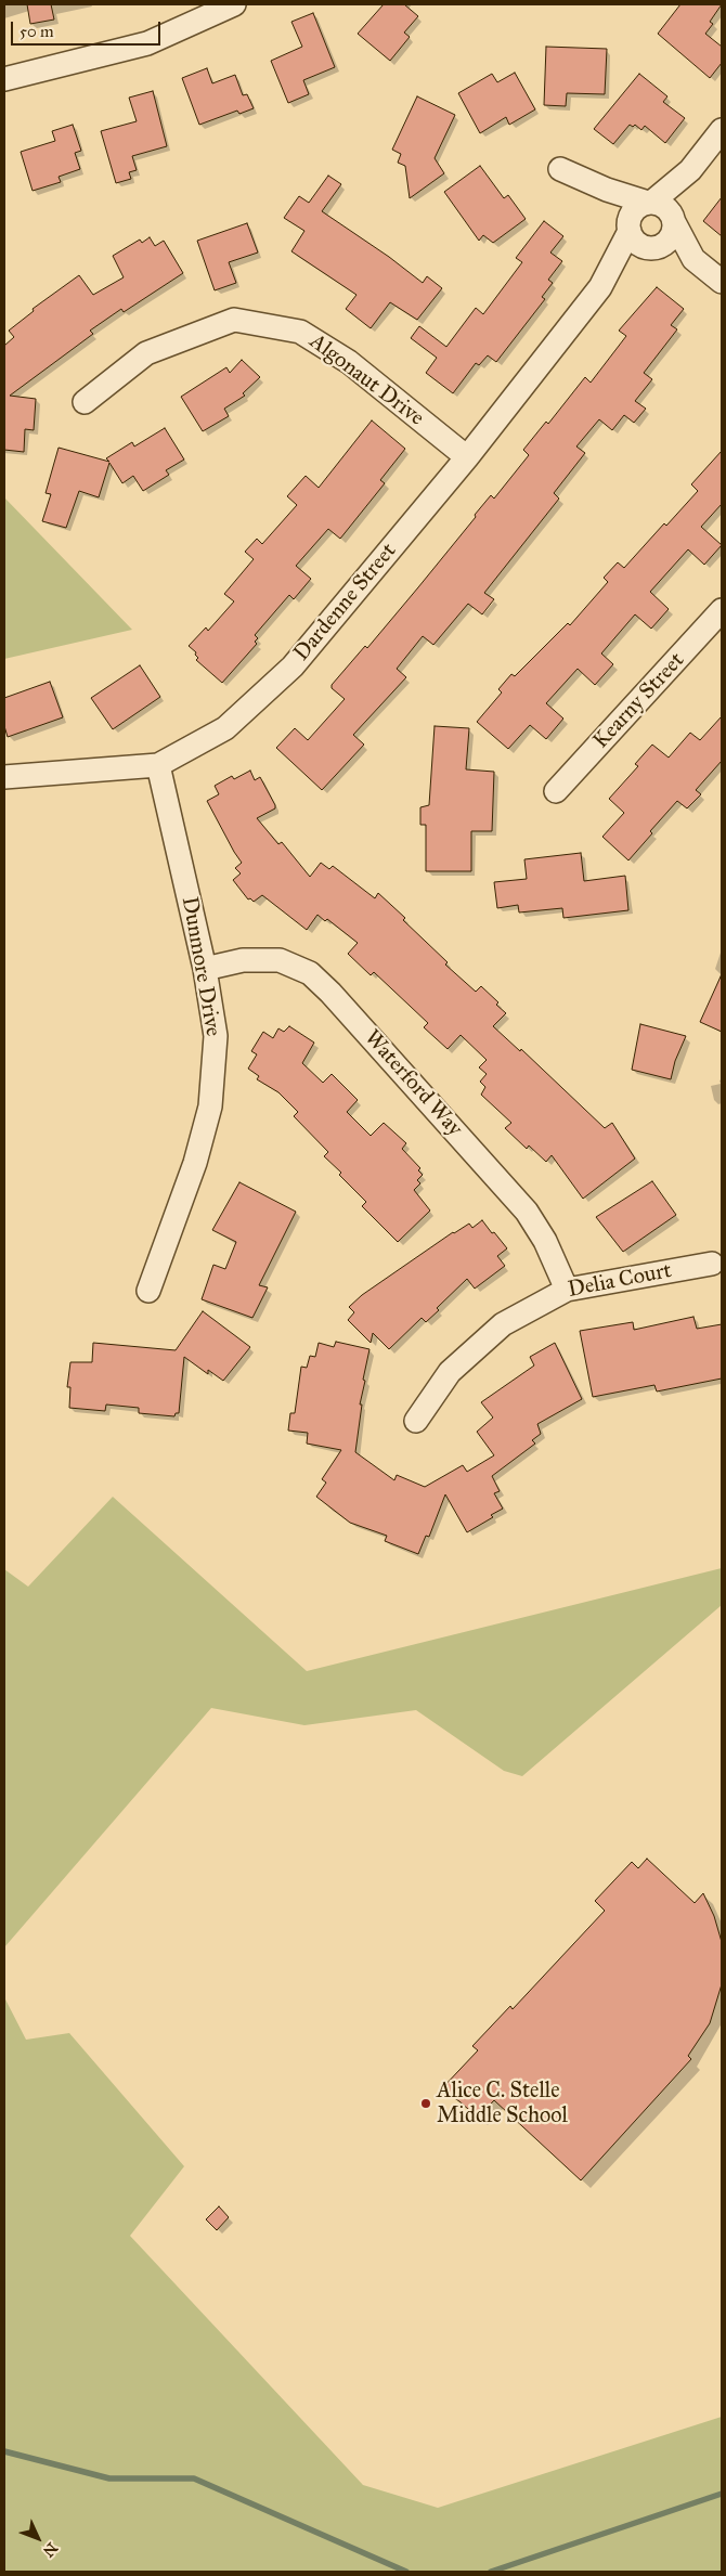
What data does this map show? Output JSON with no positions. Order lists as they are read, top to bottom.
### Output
{
  "streets": {
    "street": [
      "Algonaut Drive",
      "Dardenne Street",
      "Kearny Street",
      "Dunmore Drive",
      "Waterford Way",
      "Delia Court"
    ]
  },
  "crossings": [
    ["Algonaut Drive", "Dardenne Street"],
    ["Dardenne Street", "Dunmore Drive"],
    ["Dunmore Drive", "Waterford Way"],
    ["Waterford Way", "Delia Court"]
  ],
  "places": ["Alice C. Stelle Middle School"],
  "scale_bar": "50 m",
  "north": "bottom right"
}
